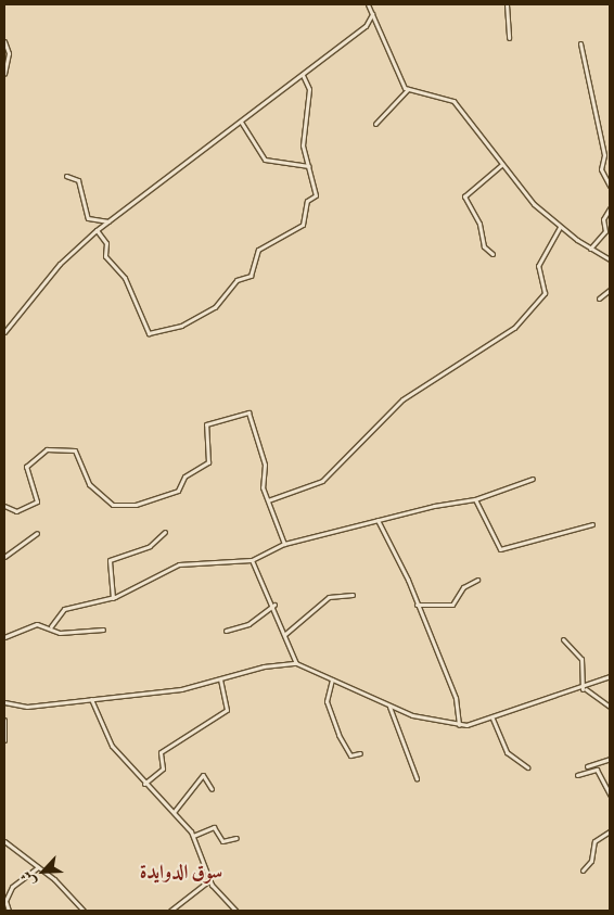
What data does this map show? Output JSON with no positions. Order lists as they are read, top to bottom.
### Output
{
  "districts": ["سوق الدوايدة"],
  "north": "bottom left"
}
